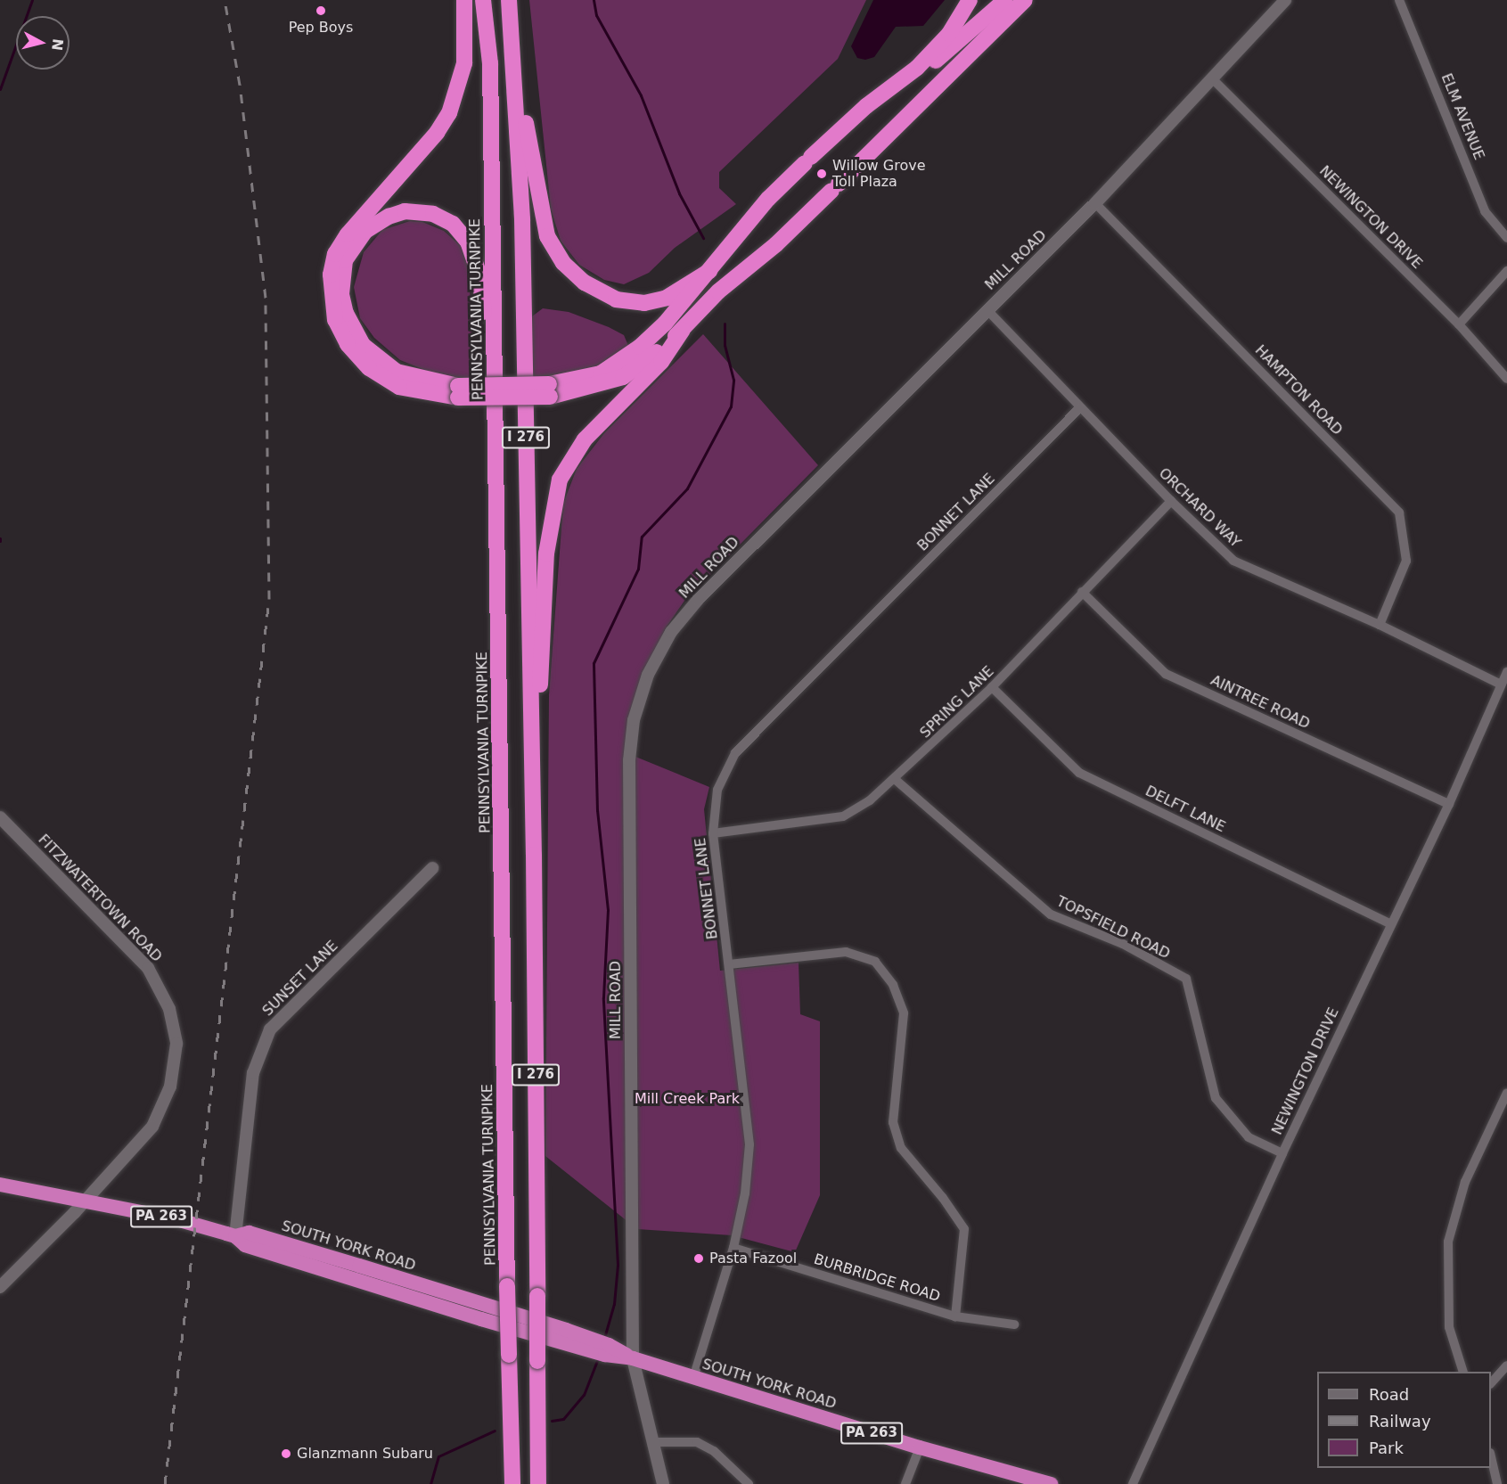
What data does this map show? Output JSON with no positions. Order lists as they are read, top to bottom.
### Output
{
  "streets": {
    "highway": [
      "PENNSYLVANIA TURNPIKE",
      "I 276",
      "PA 263",
      "SOUTH YORK ROAD"
    ],
    "street": [
      "ELM AVENUE",
      "NEWINGTON DRIVE",
      "MILL ROAD",
      "HAMPTON ROAD",
      "ORCHARD WAY",
      "BONNET LANE",
      "SPRING LANE",
      "AINTREE ROAD",
      "DELFT LANE",
      "FITZWATERTOWN ROAD",
      "TOPSFIELD ROAD",
      "SUNSET LANE",
      "BURBRIDGE ROAD"
    ]
  },
  "crossings": [
    ["NEWINGTON DRIVE", "MILL ROAD"],
    ["NEWINGTON DRIVE", "ORCHARD WAY"],
    ["NEWINGTON DRIVE", "AINTREE ROAD"],
    ["NEWINGTON DRIVE", "DELFT LANE"],
    ["NEWINGTON DRIVE", "TOPSFIELD ROAD"],
    ["MILL ROAD", "HAMPTON ROAD"],
    ["MILL ROAD", "ORCHARD WAY"],
    ["MILL ROAD", "SOUTH YORK ROAD"],
    ["HAMPTON ROAD", "ORCHARD WAY"],
    ["ORCHARD WAY", "BONNET LANE"],
    ["ORCHARD WAY", "SPRING LANE"],
    ["BONNET LANE", "SPRING LANE"],
    ["BONNET LANE", "SOUTH YORK ROAD"],
    ["BONNET LANE", "BURBRIDGE ROAD"],
    ["SPRING LANE", "AINTREE ROAD"],
    ["SPRING LANE", "DELFT LANE"],
    ["SPRING LANE", "TOPSFIELD ROAD"],
    ["FITZWATERTOWN ROAD", "SOUTH YORK ROAD"],
    ["SUNSET LANE", "SOUTH YORK ROAD"]
  ],
  "parks": ["Mill Creek Park"],
  "places": [
    "Pep Boys",
    "Willow Grove Toll Plaza",
    "Pasta Fazool",
    "Glanzmann Subaru"
  ],
  "legend": ["Road", "Railway", "Park"],
  "north": "right"
}
